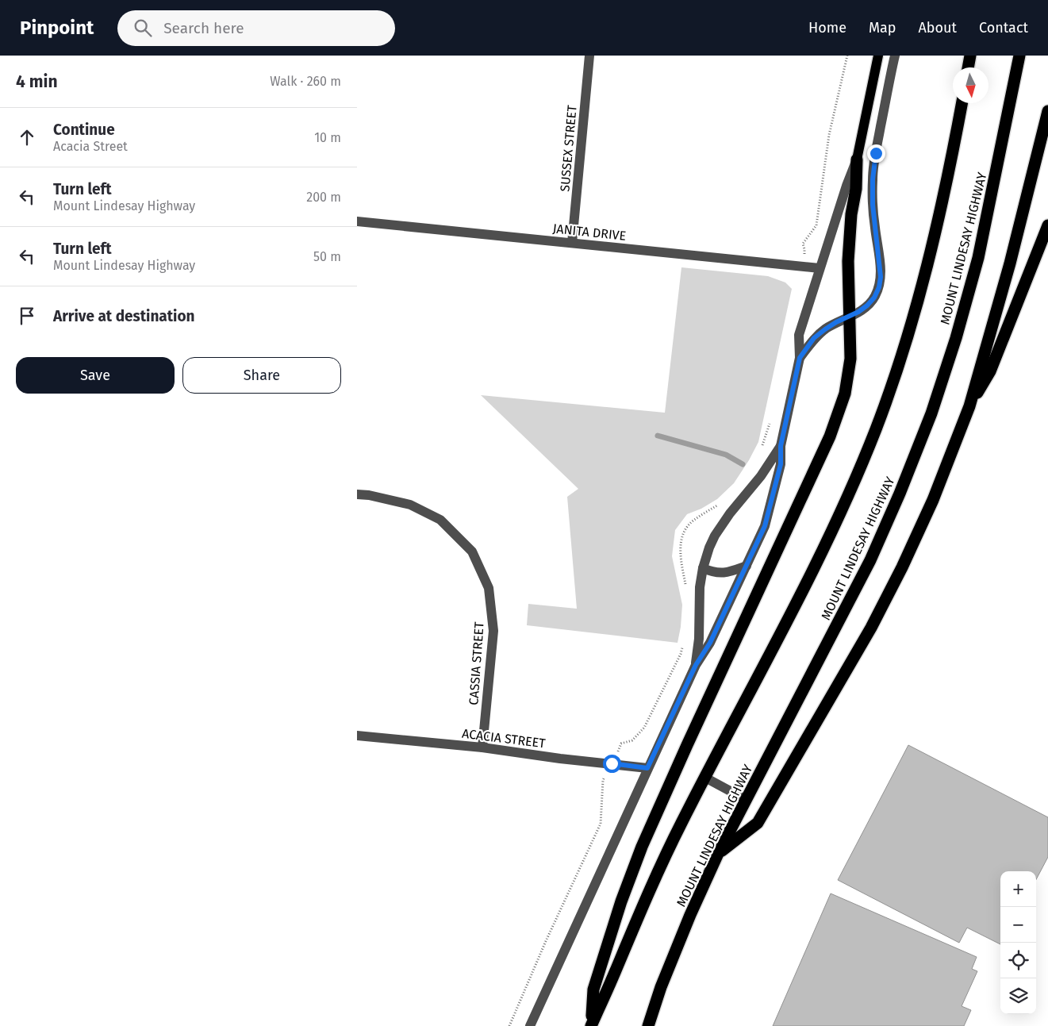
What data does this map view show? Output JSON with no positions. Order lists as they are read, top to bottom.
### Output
{
  "streets": {
    "highway": ["MOUNT LINDESAY HIGHWAY"],
    "street": [
      "SUSSEX STREET",
      "JANITA DRIVE",
      "CASSIA STREET",
      "ACACIA STREET"
    ]
  },
  "crossings": [
    ["SUSSEX STREET", "JANITA DRIVE"],
    ["CASSIA STREET", "ACACIA STREET"]
  ],
  "north": "bottom",
  "page": {
    "header": "Pinpoint",
    "search": "Search here",
    "nav": [
      "Home",
      "Map",
      "About",
      "Contact"
    ],
    "heading": ["4 min", "Walk · 260 m"],
    "list": [
      ["Continue", "Acacia Street", "10 m"],
      ["Turn left", "Mount Lindesay Highway", "200 m"],
      ["Turn left", "Mount Lindesay Highway", "50 m"],
      "Arrive at destination"
    ],
    "buttons": ["Save", "Share"],
    "map_buttons": ["+", "−"]
  }
}
